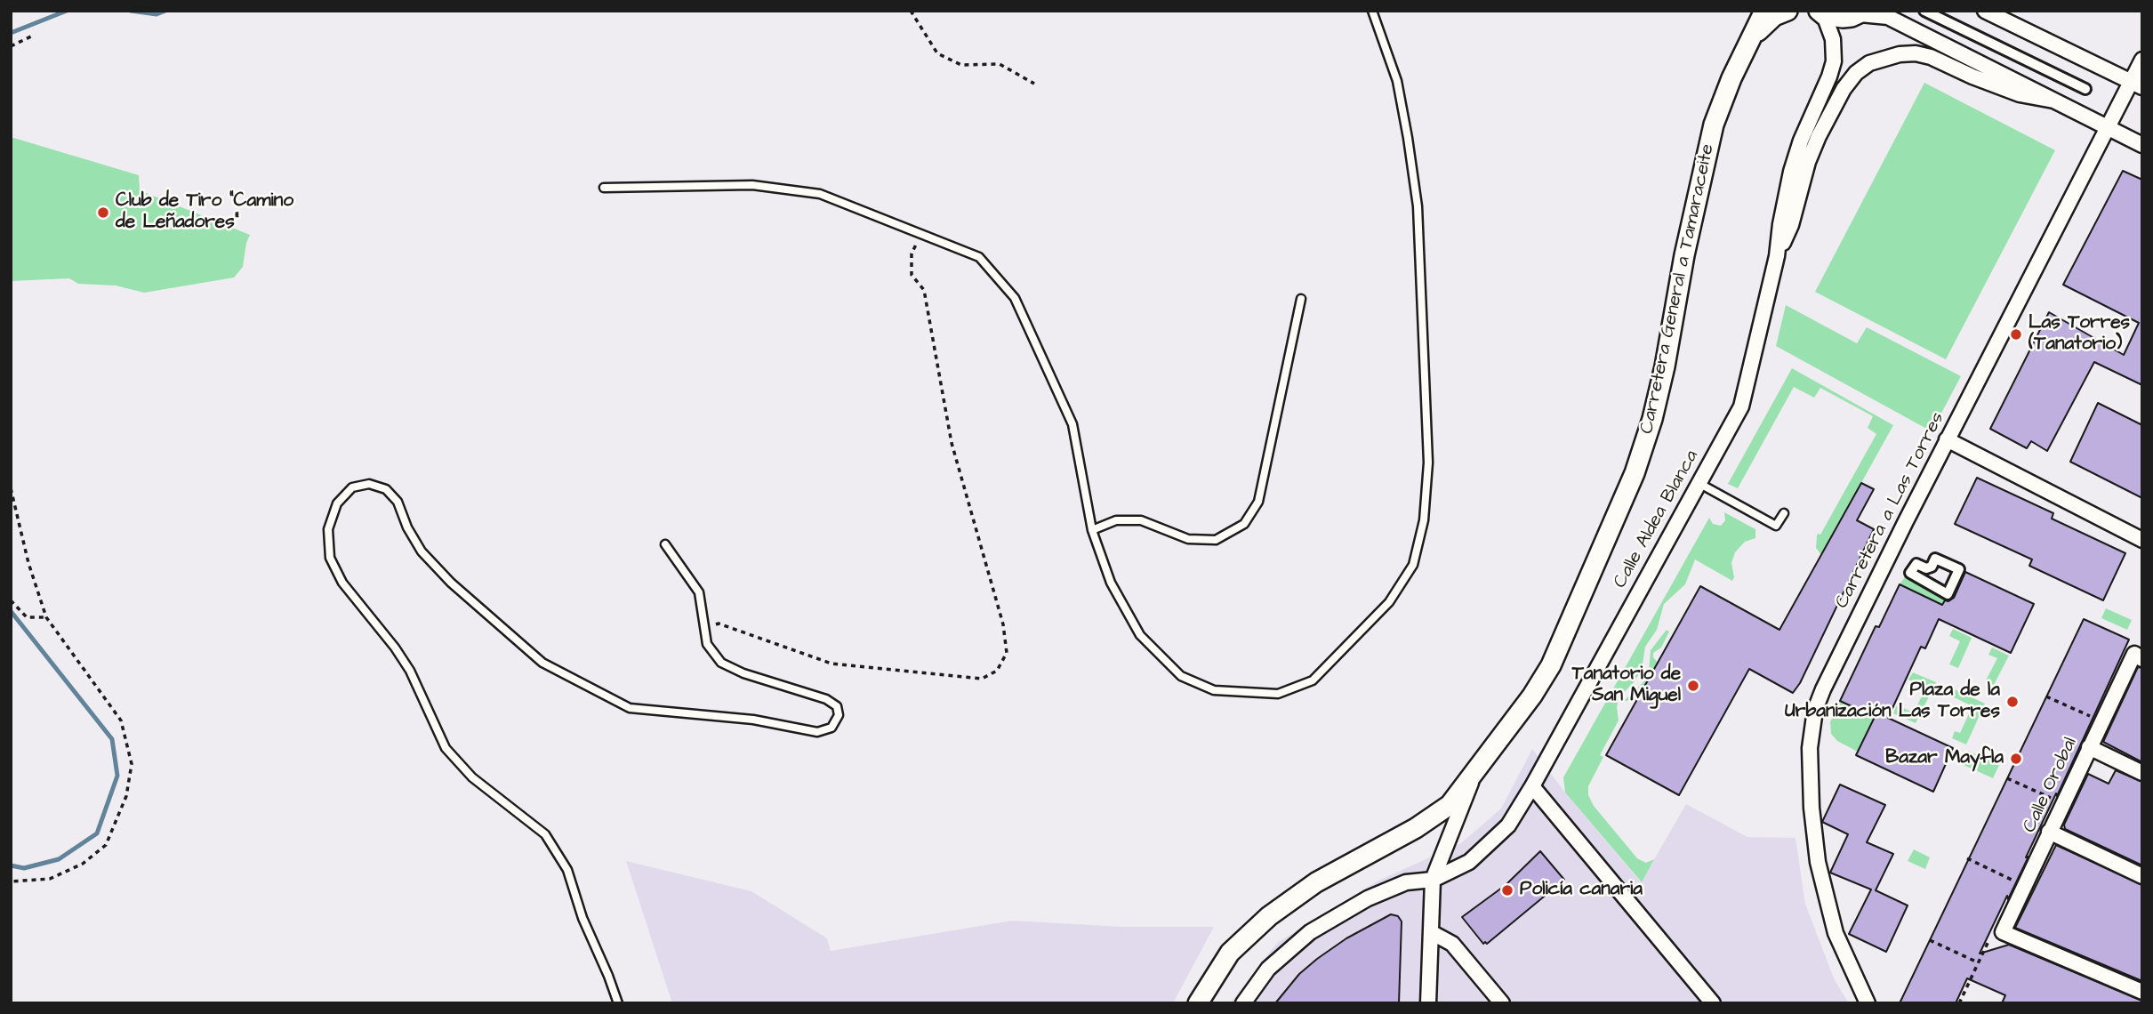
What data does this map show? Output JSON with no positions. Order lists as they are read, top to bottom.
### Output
{
  "streets": {
    "main road": ["Carretera General a Tamaraceite"],
    "street": ["Carretera a Las Torres", "Calle Aldea Blanca", "Calle Orobal"]
  },
  "places": [
    "Club de Tiro \"Camino de Leñadores\"",
    "Las Torres (Tanatorio)",
    "Tanatorio de San Miguel",
    "Plaza de la Urbanización Las Torres",
    "Bazar Mayfla",
    "Policía canaria"
  ]
}
